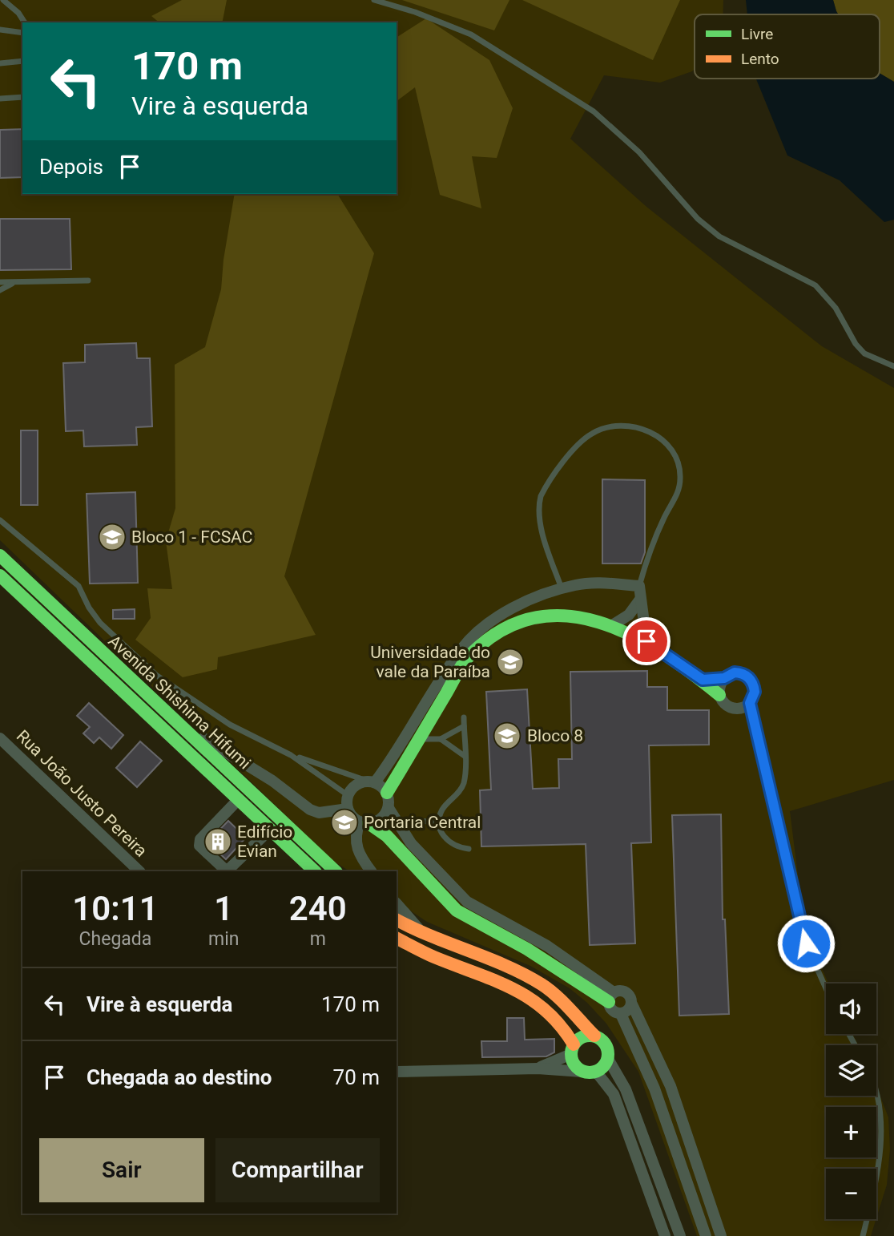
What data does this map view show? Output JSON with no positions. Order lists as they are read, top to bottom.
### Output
{
  "streets": {
    "street": ["Avenida Shishima Hifumi", "Rua João Justo Pereira"]
  },
  "places": {
    "school or university": [
      "Bloco 1 - FCSAC",
      "Universidade do vale da Paraíba",
      "Bloco 8",
      "Portaria Central"
    ],
    "building": ["Edifício Evian"]
  },
  "legend": ["Livre", "Lento"],
  "page": {
    "turn": ["170 m", "Vire à esquerda"],
    "then": "Depois",
    "eta": [
      "10:11",
      "Chegada",
      "1",
      "min",
      "240",
      "m"
    ],
    "list": [
      {
        "name": "Vire à esquerda",
        "value": "170 m"
      },
      {
        "name": "Chegada ao destino",
        "value": "70 m"
      }
    ],
    "map_buttons": ["+", "−"],
    "buttons": ["Sair", "Compartilhar"]
  }
}
